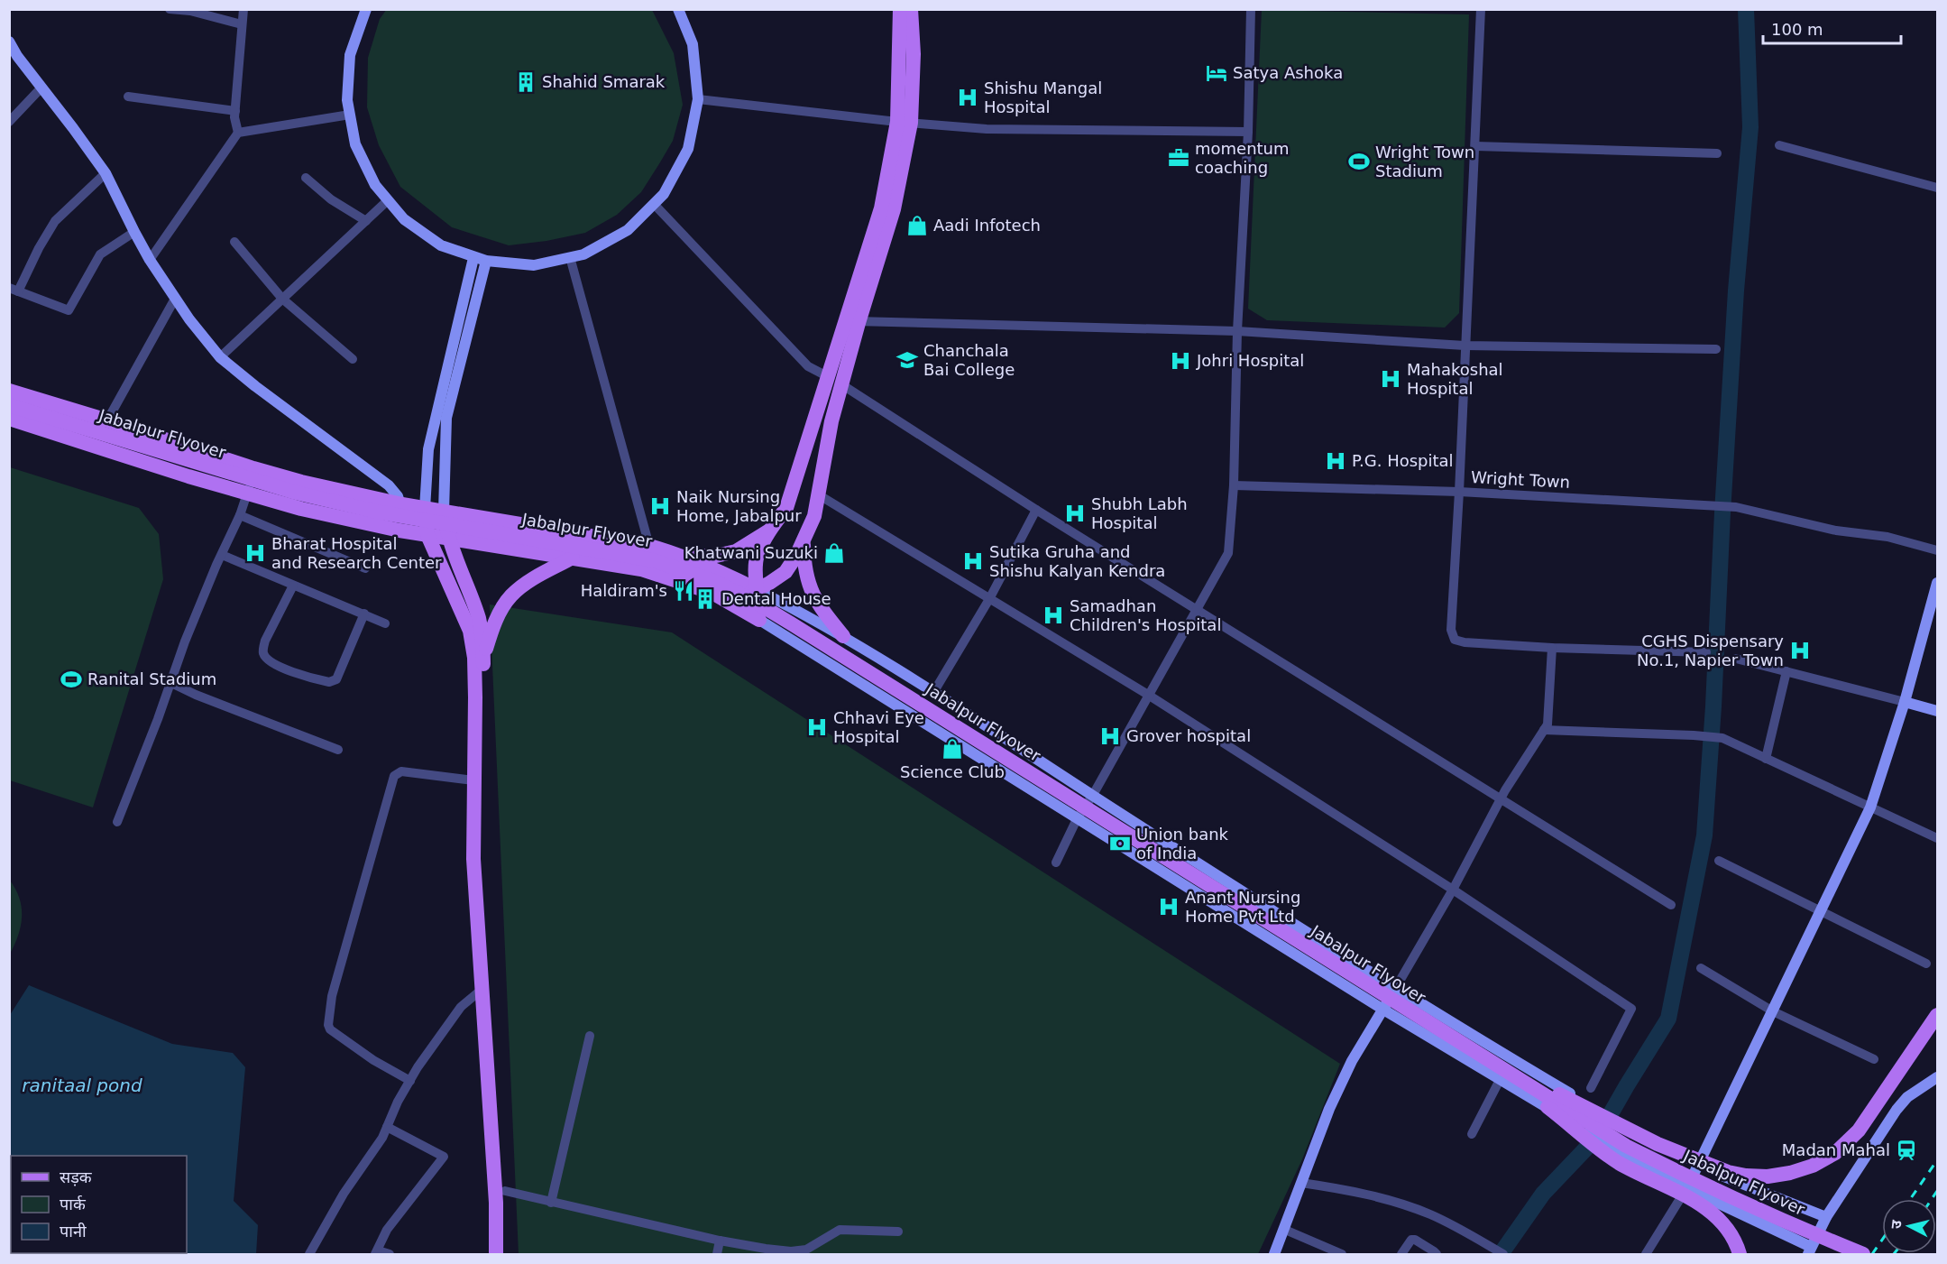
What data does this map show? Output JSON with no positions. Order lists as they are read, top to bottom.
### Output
{
  "streets": {
    "main road": ["Jabalpur Flyover"],
    "street": ["Wright Town"]
  },
  "water": ["ranitaal pond"],
  "places": {
    "hotel": ["Satya Ashoka"],
    "building": ["Shahid Smarak", "Dental House"],
    "hospital": [
      "Shishu Mangal Hospital",
      "Johri Hospital",
      "Mahakoshal Hospital",
      "P.G. Hospital",
      "Naik Nursing Home, Jabalpur",
      "Shubh Labh Hospital",
      "Bharat Hospital and Research Center",
      "Sutika Gruha and Shishu Kalyan Kendra",
      "Samadhan Children's Hospital",
      "CGHS Dispensary No.1, Napier Town",
      "Chhavi Eye Hospital",
      "Grover hospital",
      "Anant Nursing Home Pvt Ltd"
    ],
    "office": ["momentum coaching"],
    "sports": ["Wright Town Stadium", "Ranital Stadium"],
    "shop": ["Aadi Infotech", "Khatwani Suzuki", "Science Club"],
    "school or university": ["Chanchala Bai College"],
    "restaurant": ["Haldiram's"],
    "bank": ["Union bank of India"],
    "station": ["Madan Mahal"]
  },
  "legend": ["सड़क", "पार्क", "पानी"],
  "scale_bar": "100 m",
  "north": "left"
}
